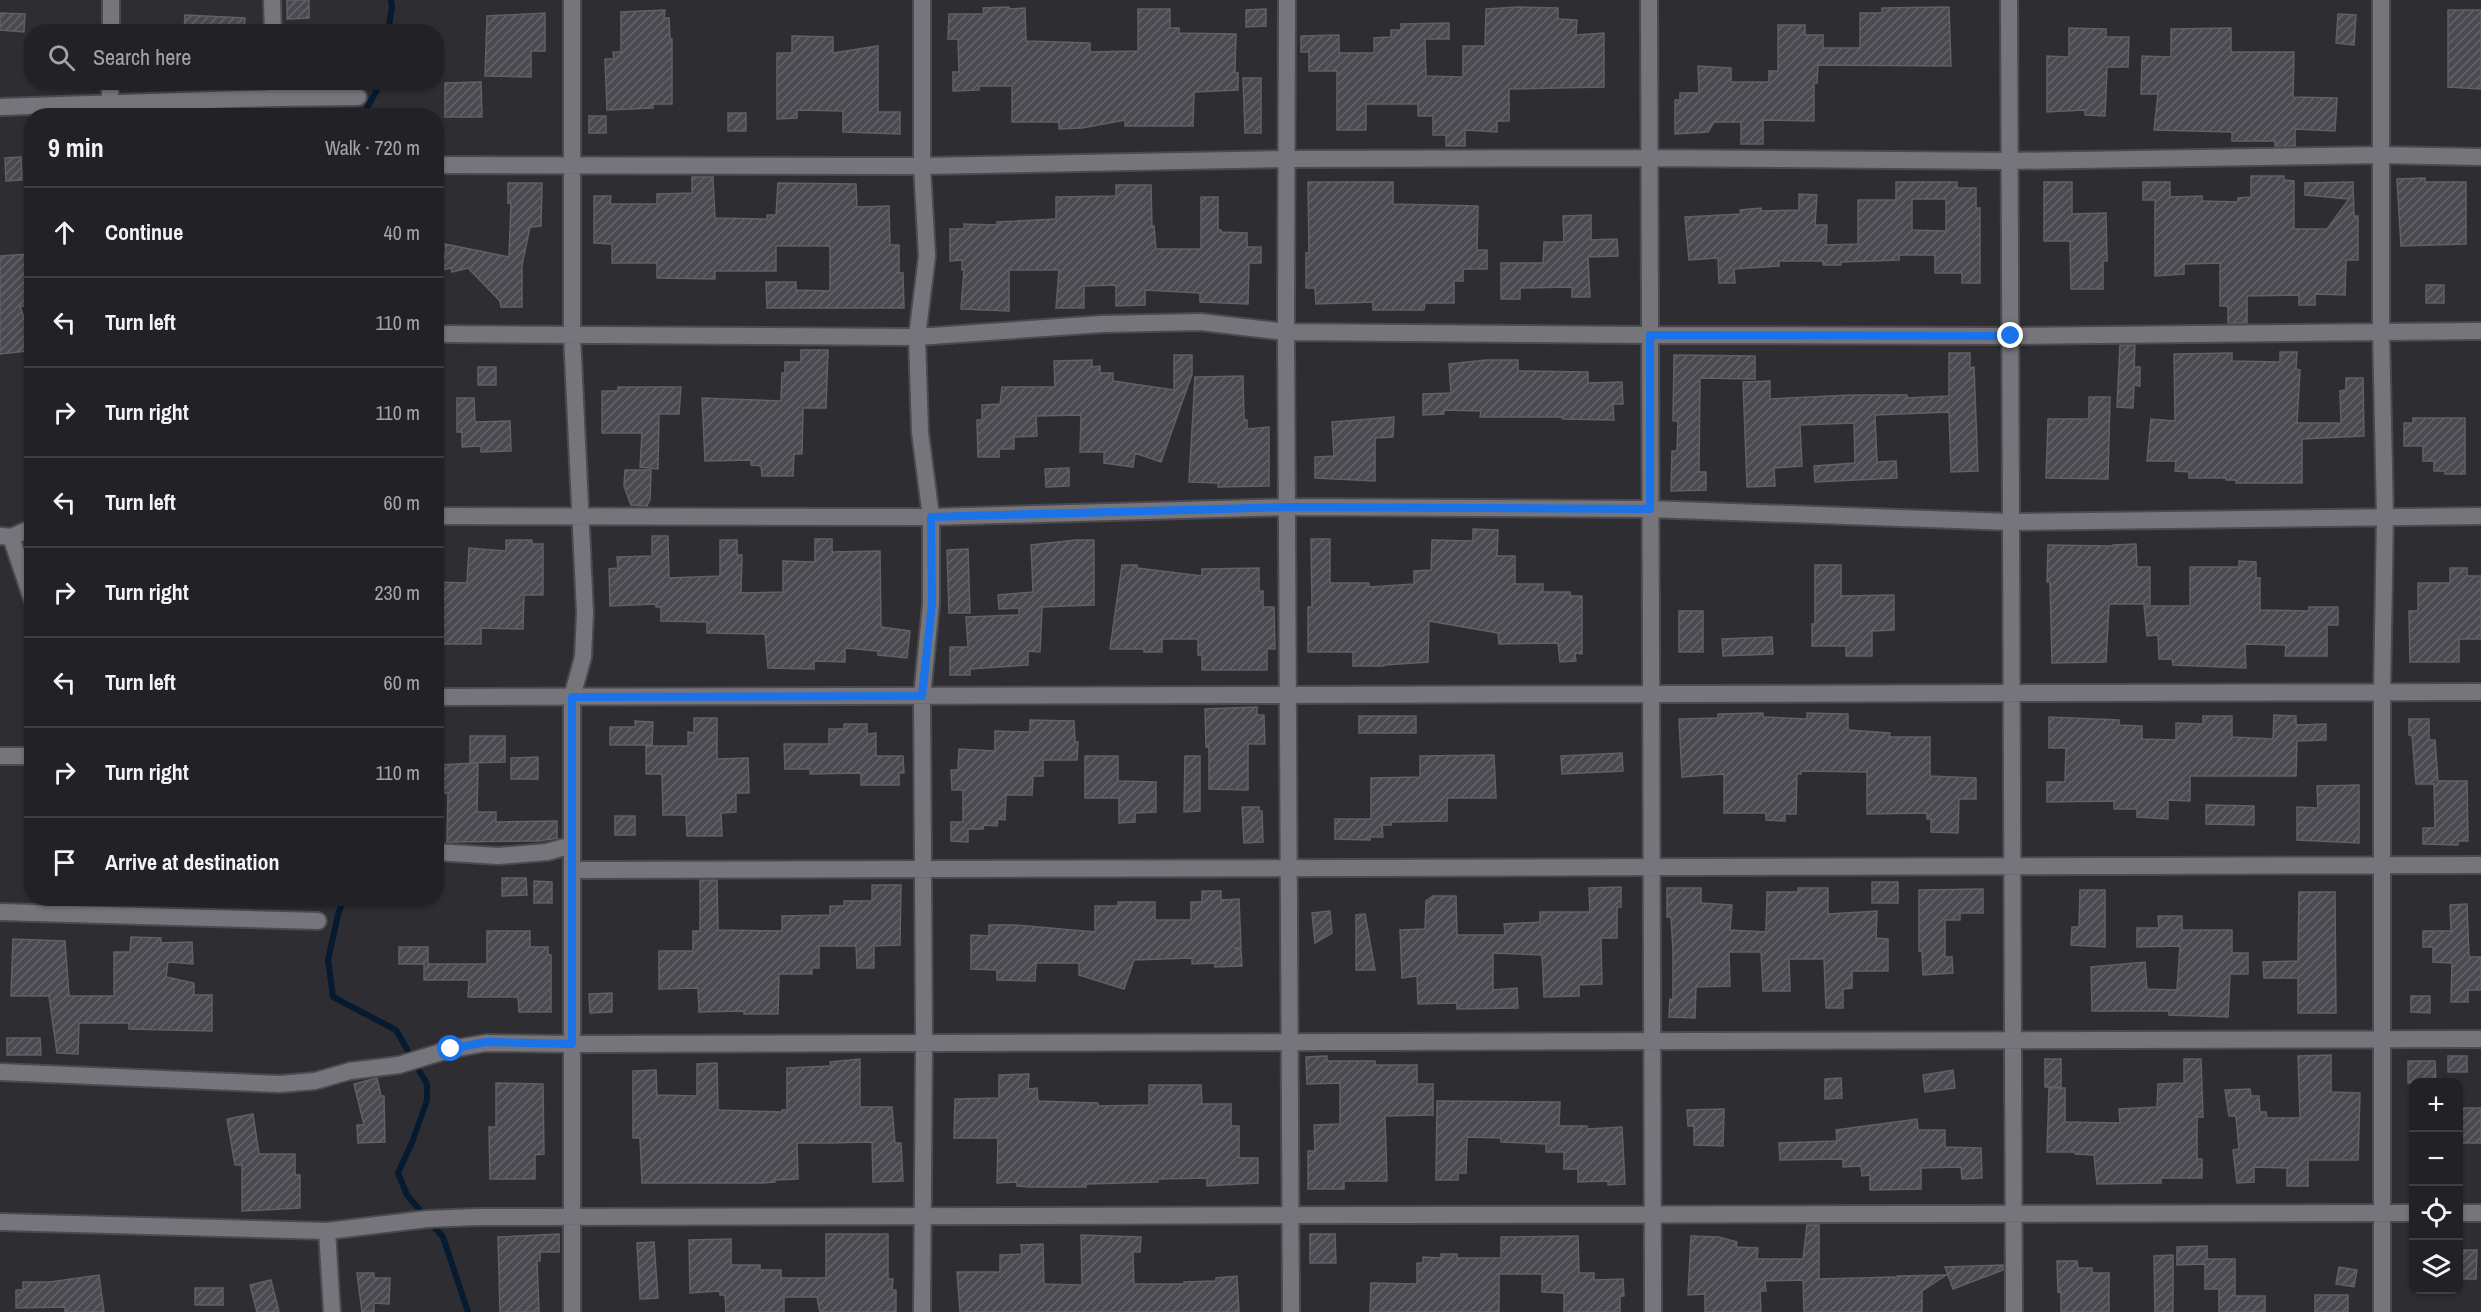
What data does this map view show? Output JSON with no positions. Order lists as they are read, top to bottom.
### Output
{
  "page": {
    "search": "Search here",
    "heading": ["9 min", "Walk · 720 m"],
    "list": [
      ["Continue", "40 m"],
      ["Turn left", "110 m"],
      ["Turn right", "110 m"],
      ["Turn left", "60 m"],
      ["Turn right", "230 m"],
      ["Turn left", "60 m"],
      ["Turn right", "110 m"],
      "Arrive at destination"
    ],
    "map_buttons": ["+", "−"]
  }
}
